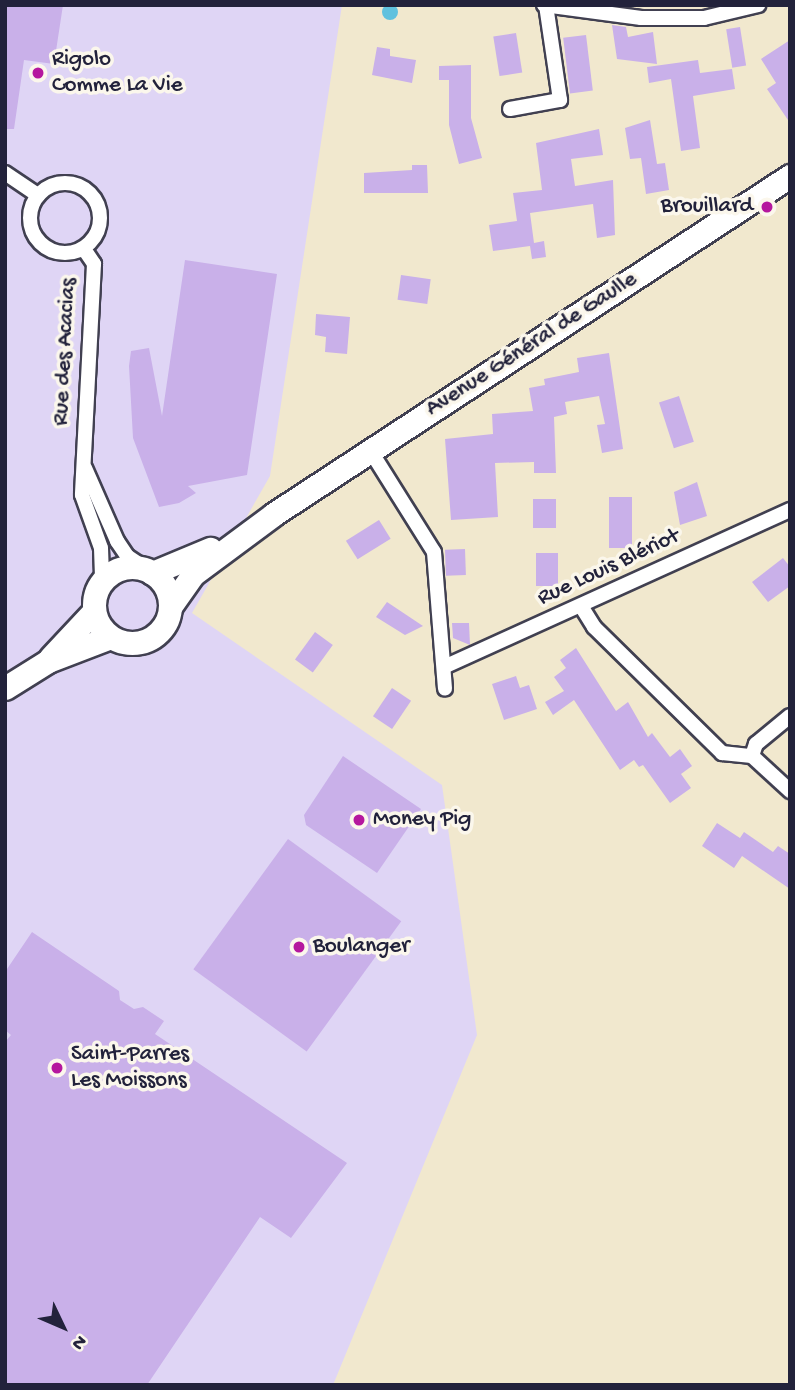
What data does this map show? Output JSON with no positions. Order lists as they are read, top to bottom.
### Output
{
  "streets": {
    "main road": ["Avenue Général de Gaulle"],
    "street": ["Rue des Acacias", "Rue Louis Blériot"]
  },
  "crossings": [
    ["Avenue Général de Gaulle", "Rue des Acacias"]
  ],
  "places": [
    "Rigolo Comme La Vie",
    "Brouillard",
    "Money Pig",
    "Boulanger",
    "Saint-Parres Les Moissons"
  ],
  "north": "bottom right"
}
